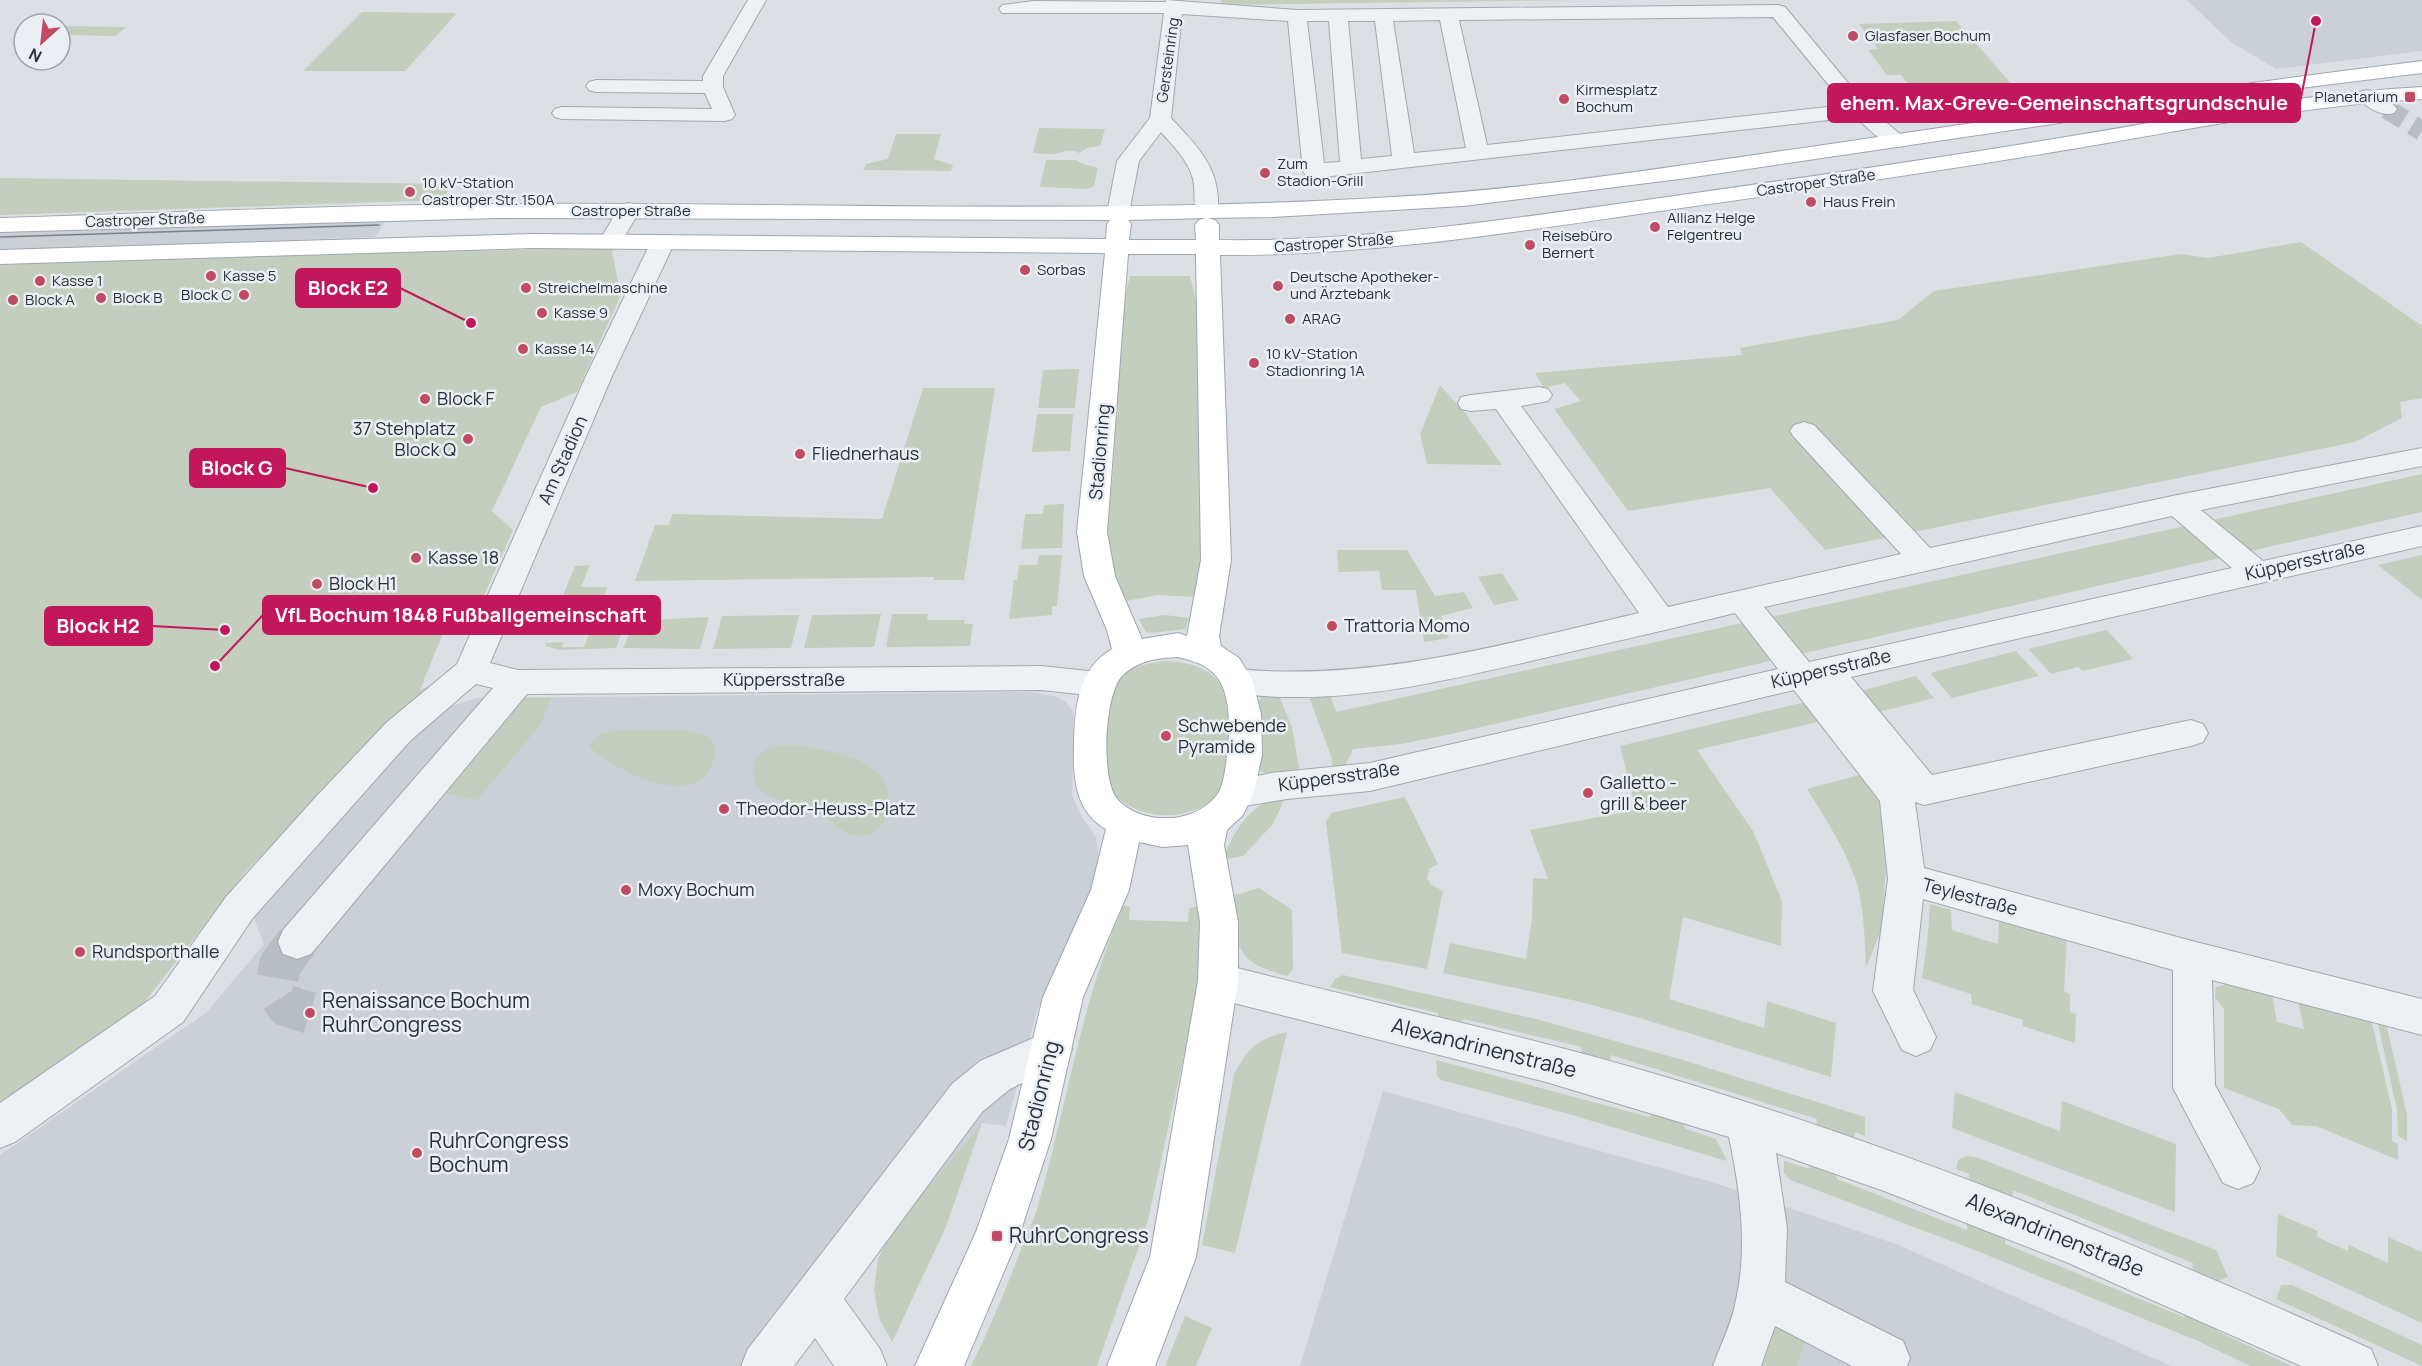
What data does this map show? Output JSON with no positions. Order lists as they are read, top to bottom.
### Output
{
  "streets": {
    "main road": ["Castroper Straße", "Stadionring"],
    "street": [
      "Gersteinring",
      "Am Stadion",
      "Küppersstraße",
      "Teylestraße",
      "Alexandrinenstraße"
    ]
  },
  "crossings": [
    ["Gersteinring", "Castroper Straße"],
    ["Castroper Straße", "Stadionring"],
    ["Stadionring", "Küppersstraße"],
    ["Am Stadion", "Küppersstraße"],
    ["Küppersstraße", "Teylestraße"]
  ],
  "places": {
    "other": [
      "ehem. Max-Greve-Gemeinschaftsgrundschule",
      "Glasfaser Bochum",
      "Kirmesplatz Bochum",
      "Zum Stadion-Grill",
      "10 kV-Station Castroper Str. 150A",
      "Haus Frein",
      "Allianz Helge Felgentreu",
      "Reisebüro Bernert",
      "Sorbas",
      "Kasse 5",
      "Kasse 1",
      "Deutsche Apotheker- und Ärztebank",
      "Streichelmaschine",
      "Block C",
      "Block B",
      "Block A",
      "Kasse 9",
      "ARAG",
      "Block E2",
      "Kasse 14",
      "10 kV-Station Stadionring 1A",
      "Block F",
      "37 Stehplatz Block Q",
      "Fliednerhaus",
      "Block G",
      "Kasse 18",
      "Block H1",
      "Trattoria Momo",
      "Block H2",
      "VfL Bochum 1848 Fußballgemeinschaft",
      "Schwebende Pyramide",
      "Galletto - grill & beer",
      "Theodor-Heuss-Platz",
      "Moxy Bochum",
      "Rundsporthalle",
      "Renaissance Bochum RuhrCongress",
      "RuhrCongress Bochum"
    ],
    "transit": ["Planetarium", "RuhrCongress"]
  },
  "north": "bottom left"
}
